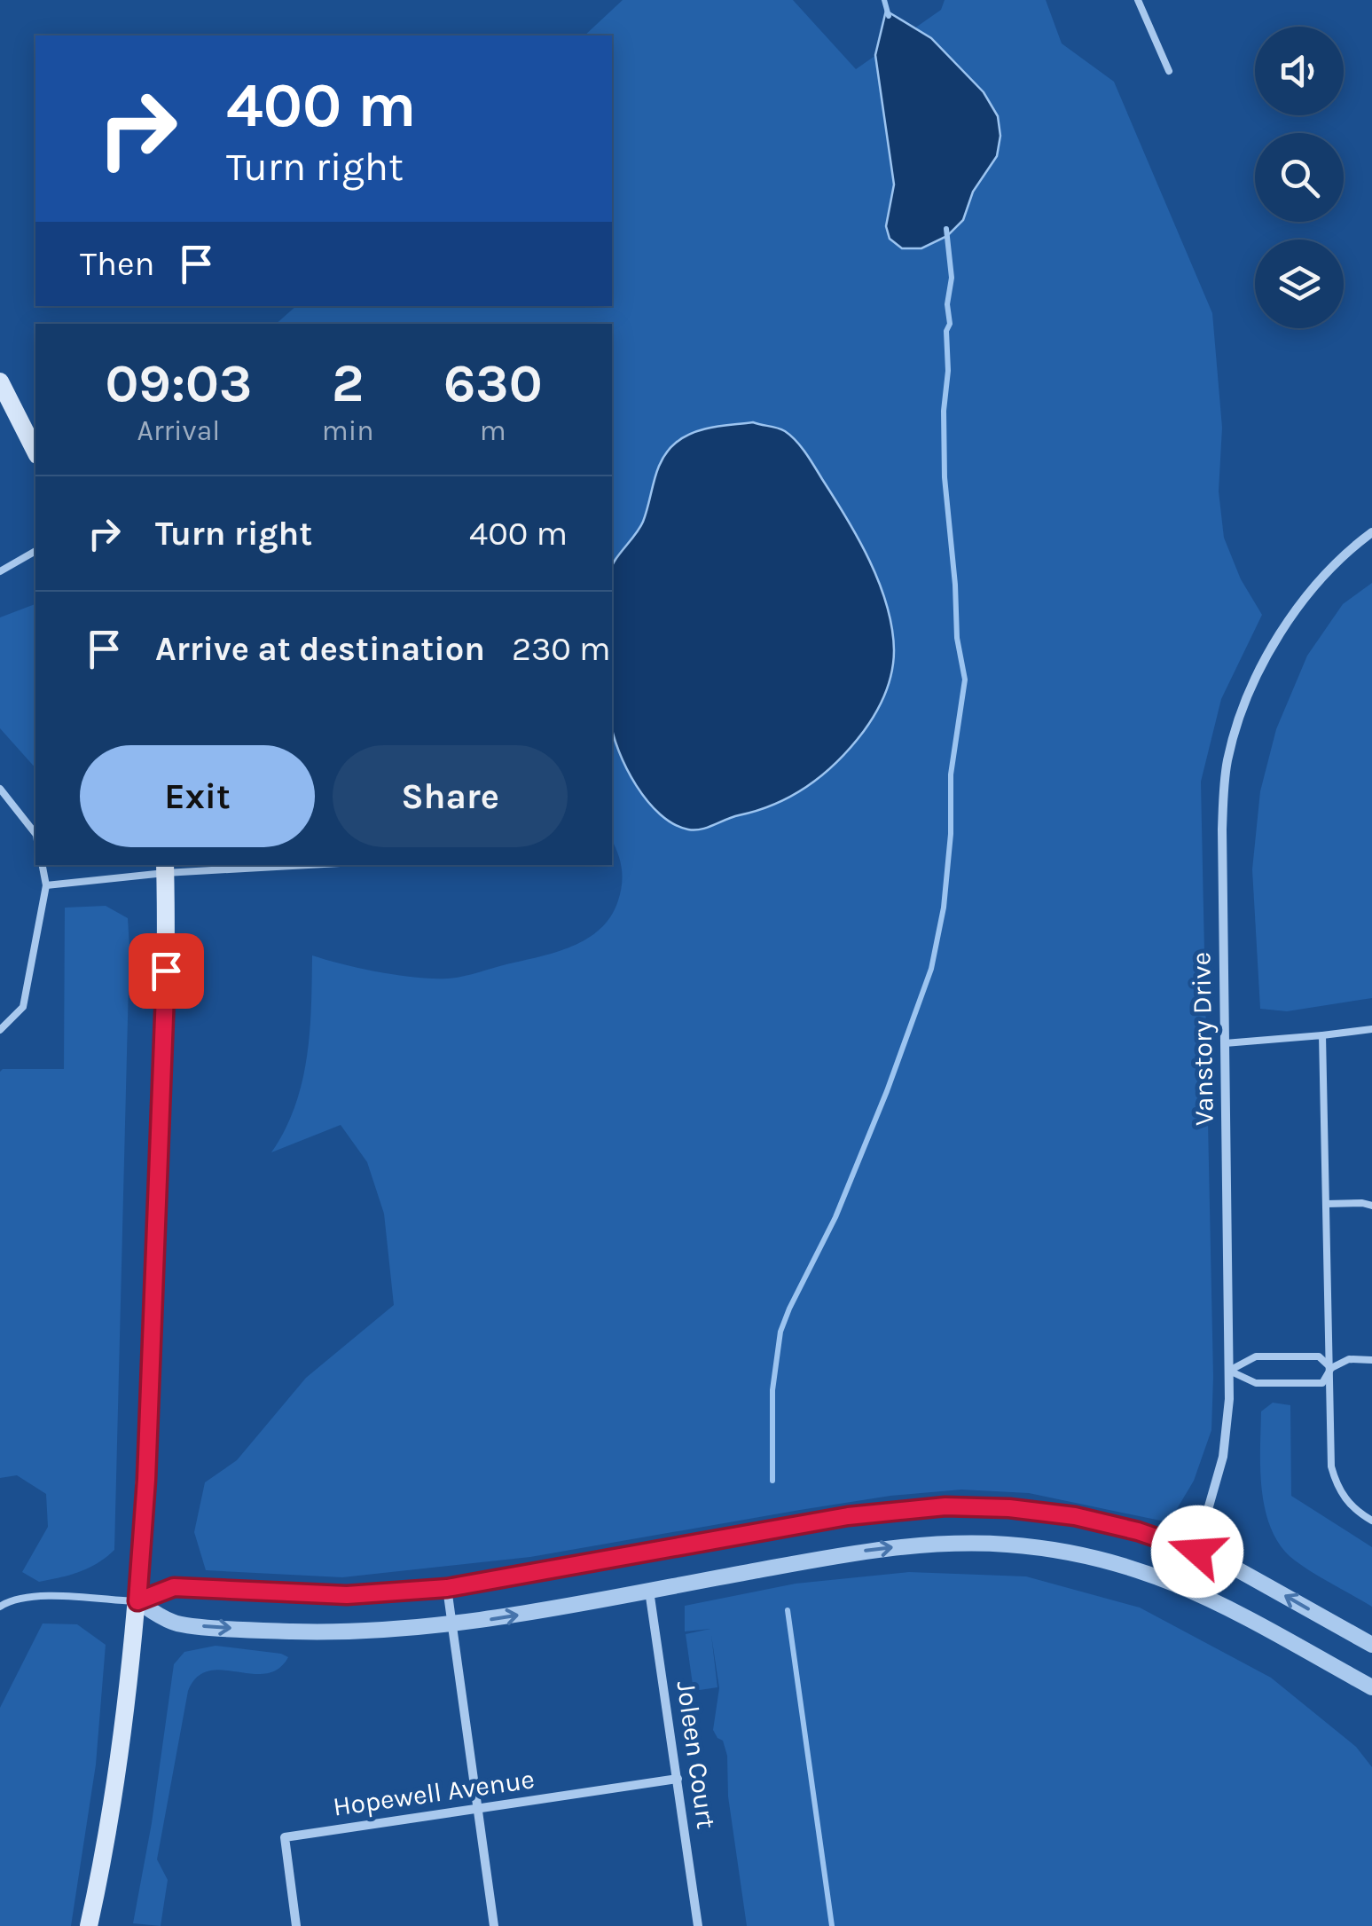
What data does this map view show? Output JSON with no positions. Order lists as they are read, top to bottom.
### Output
{
  "streets": {
    "street": ["Vanstory Drive", "Joleen Court", "Hopewell Avenue"]
  },
  "crossings": [
    ["Joleen Court", "Hopewell Avenue"]
  ],
  "page": {
    "turn": ["400 m", "Turn right"],
    "then": "Then",
    "eta": [
      "09:03",
      "Arrival",
      "2",
      "min",
      "630",
      "m"
    ],
    "list": [
      {
        "name": "Turn right",
        "value": "400 m"
      },
      {
        "name": "Arrive at destination",
        "value": "230 m"
      }
    ],
    "buttons": ["Exit", "Share"]
  }
}
